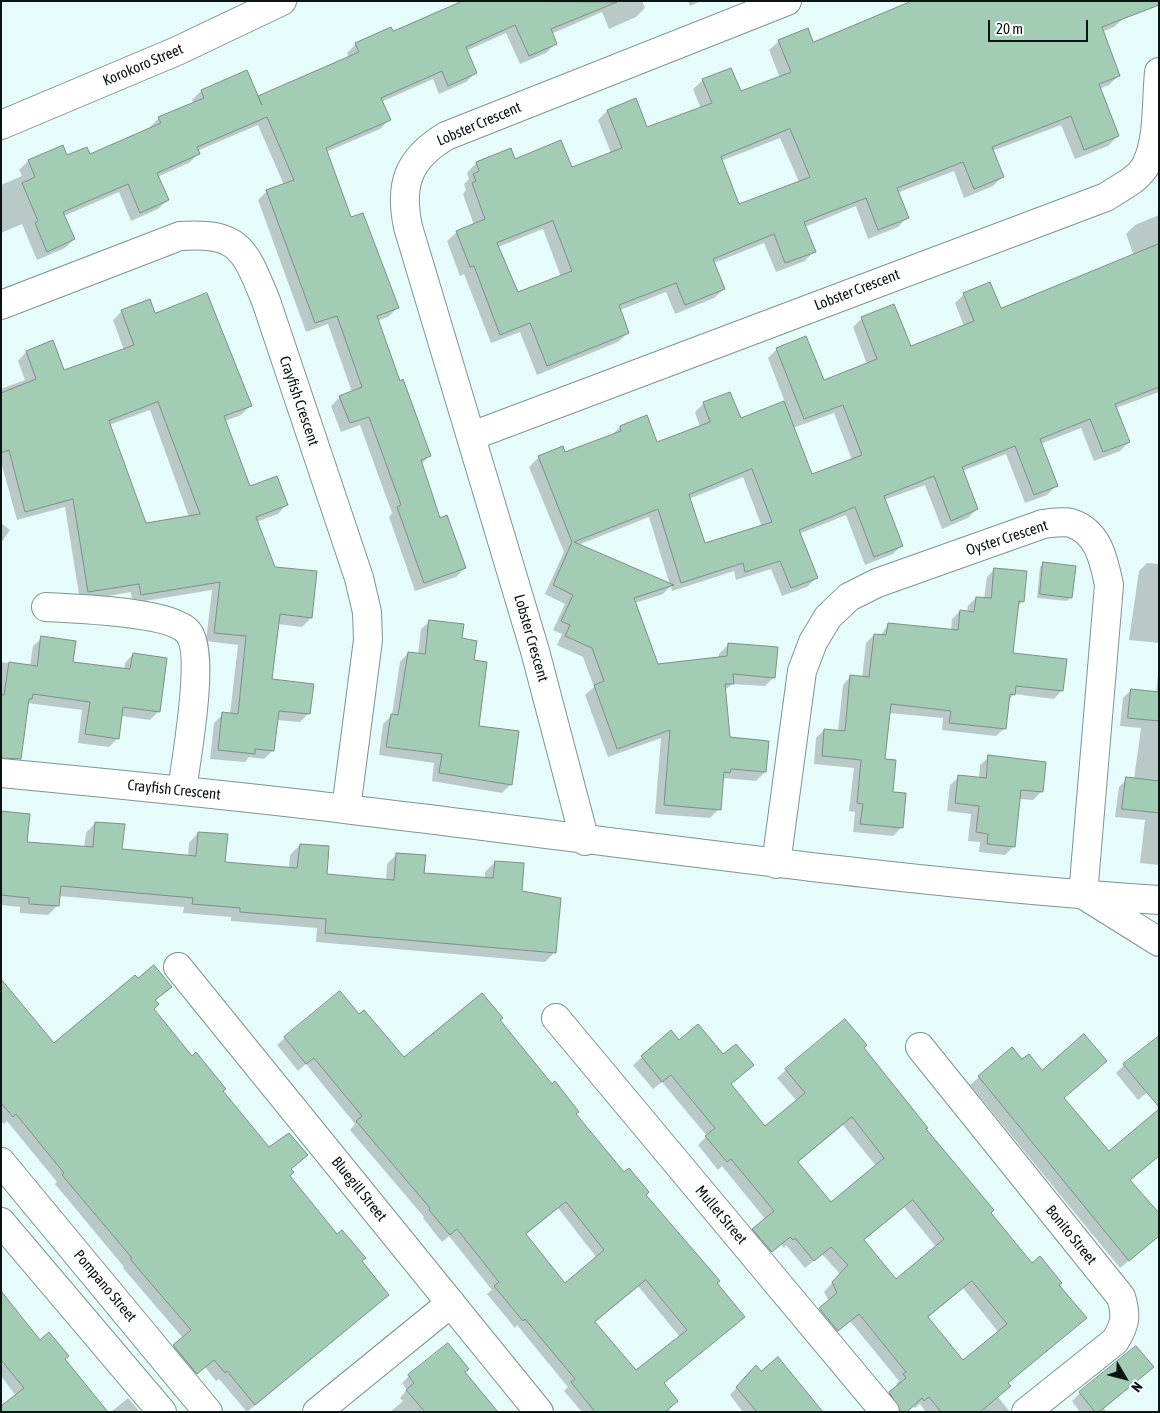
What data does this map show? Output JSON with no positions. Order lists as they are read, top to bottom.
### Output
{
  "streets": {
    "street": [
      "Korokoro Street",
      "Lobster Crescent",
      "Crayfish Crescent",
      "Oyster Crescent",
      "Bluegill Street",
      "Mullet Street",
      "Bonito Street",
      "Pompano Street"
    ]
  },
  "crossings": [
    ["Lobster Crescent", "Crayfish Crescent"],
    ["Crayfish Crescent", "Oyster Crescent"]
  ],
  "scale_bar": "20 m",
  "north": "bottom right"
}
